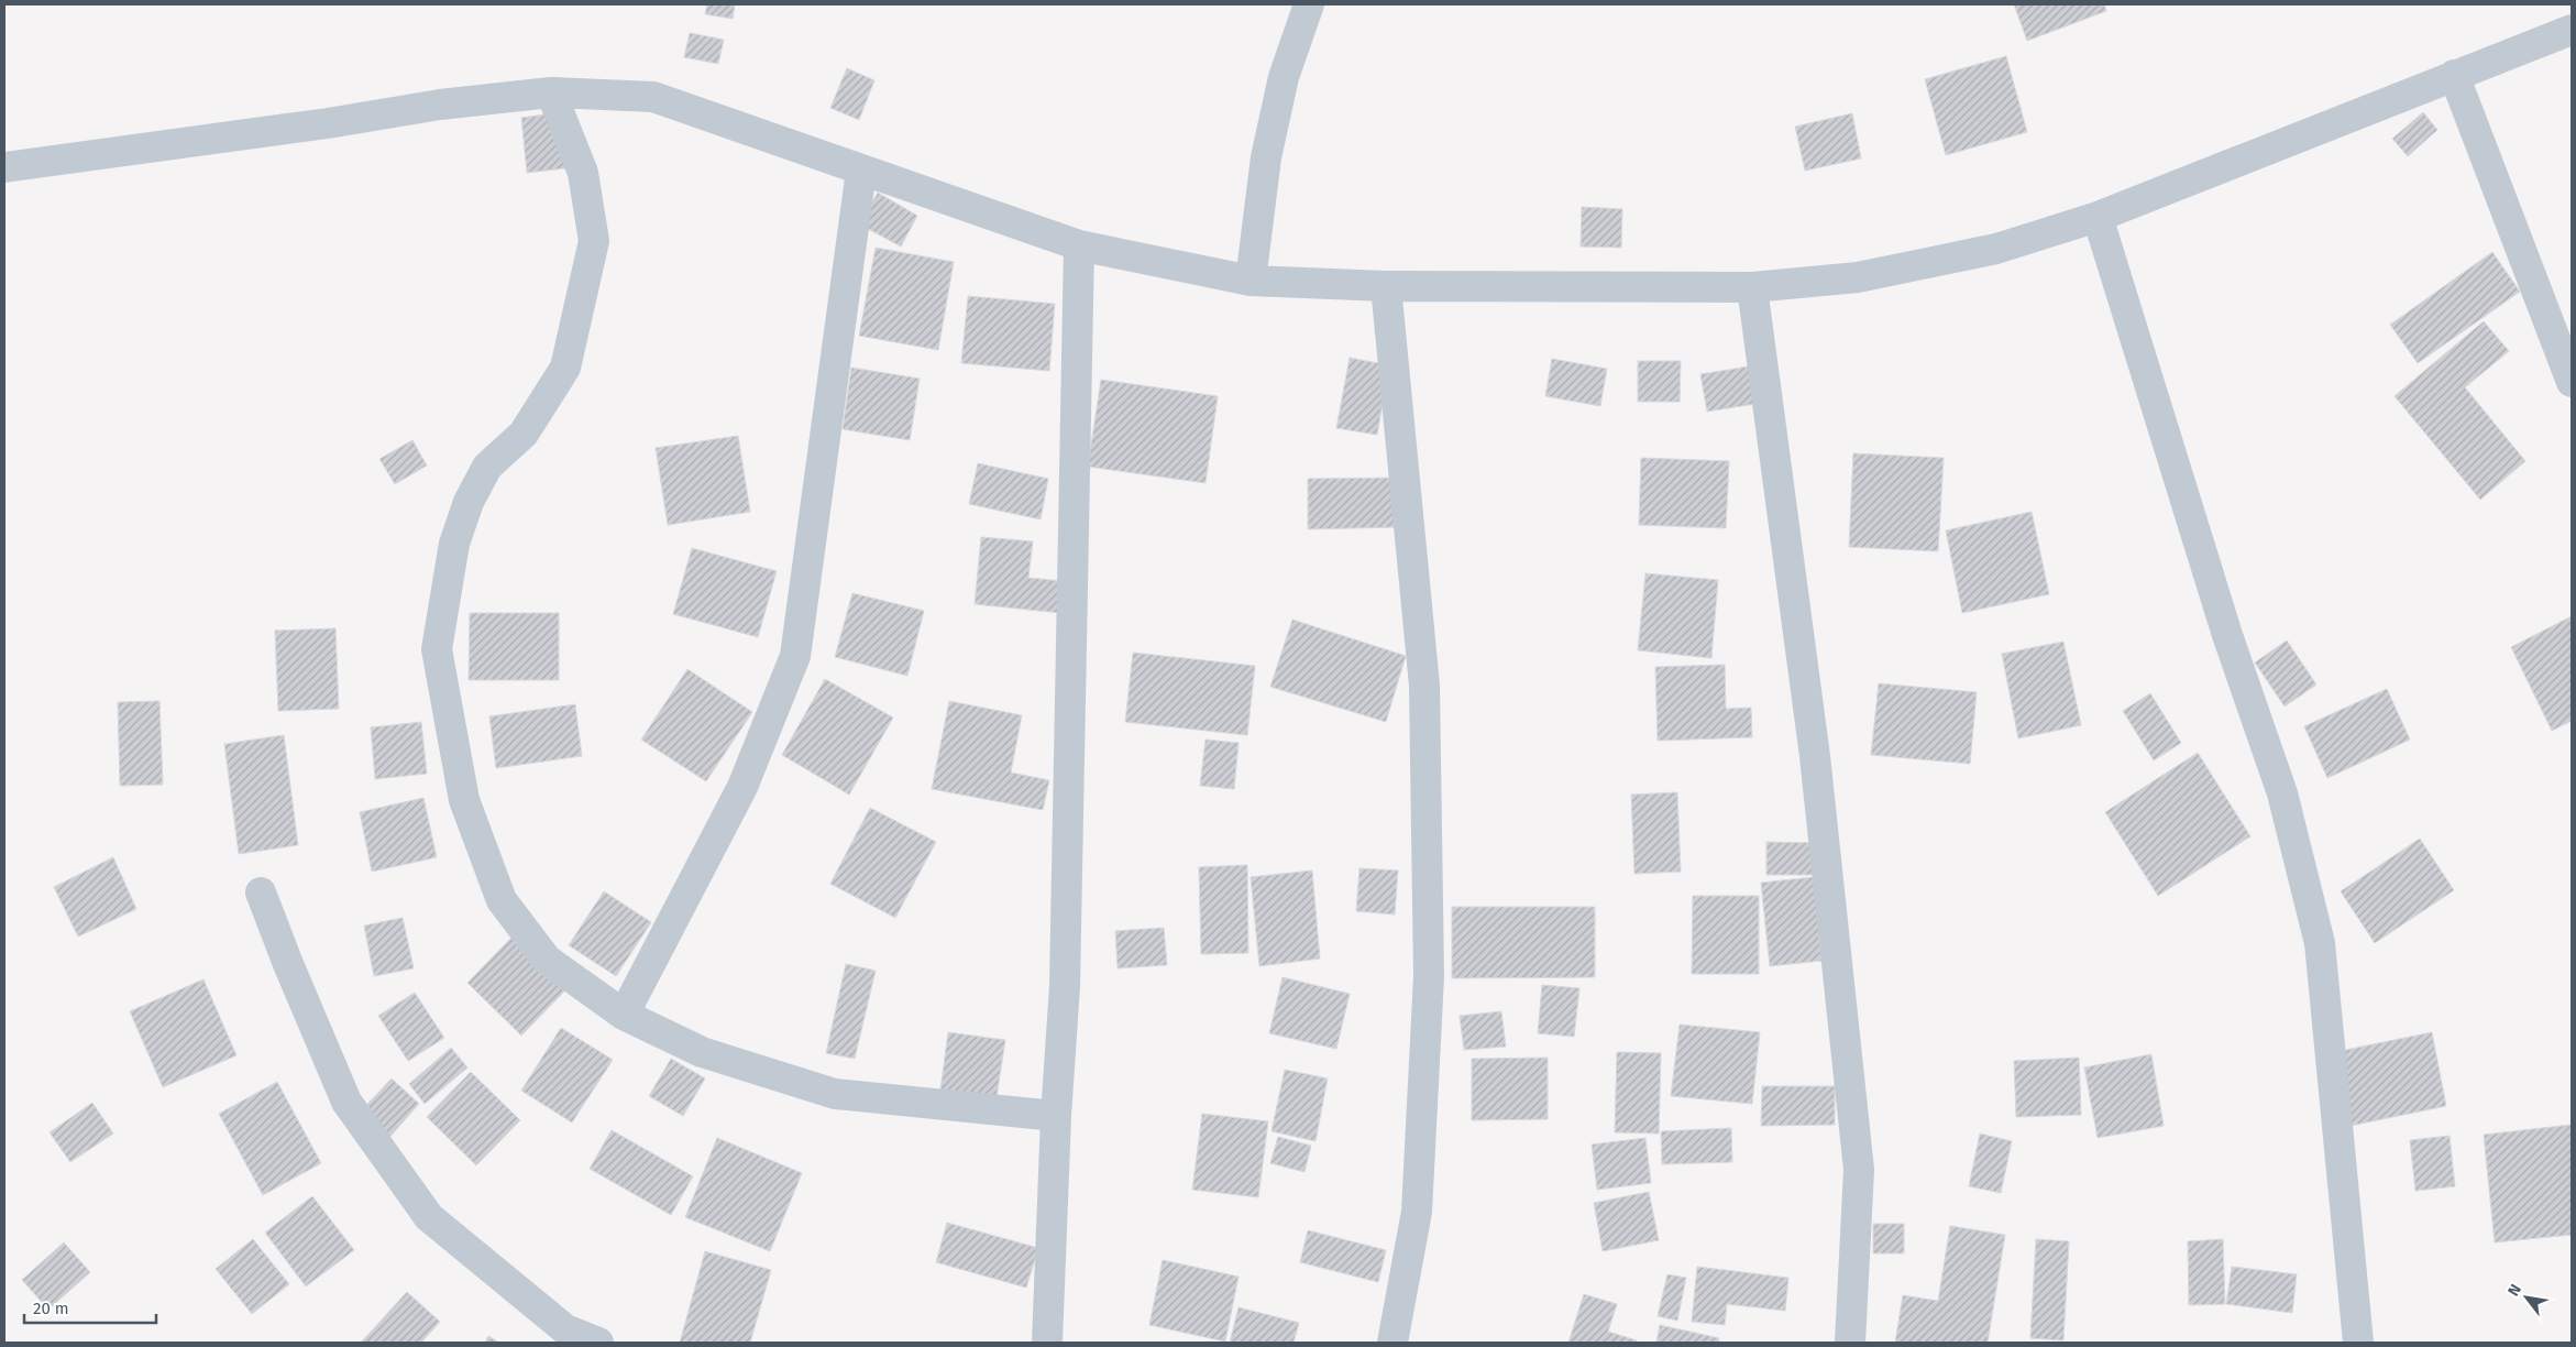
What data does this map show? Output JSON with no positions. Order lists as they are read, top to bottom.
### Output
{
  "scale_bar": "20 m",
  "north": "top left"
}
